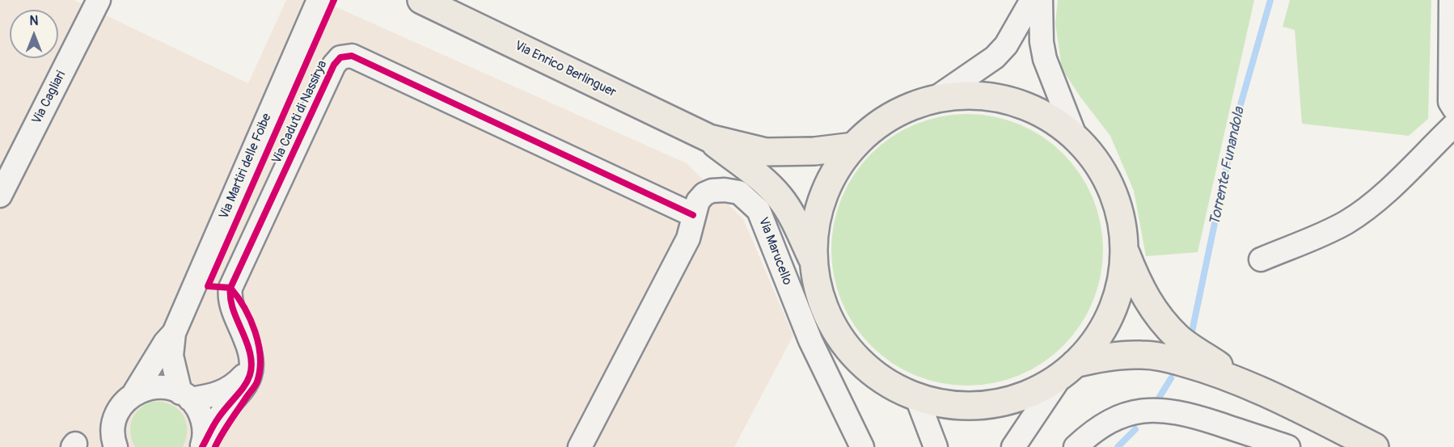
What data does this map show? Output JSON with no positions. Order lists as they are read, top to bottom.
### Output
{
  "streets": {
    "main road": ["Via Enrico Berlinguer"],
    "street": [
      "Via Cagliari",
      "Via Caduti di Nassirya",
      "Via Martiri delle Foibe",
      "Via Marucello"
    ]
  },
  "crossings": [
    ["Via Caduti di Nassirya", "Via Martiri delle Foibe"],
    ["Via Caduti di Nassirya", "Via Marucello"]
  ],
  "water": ["Torrente Funandola"],
  "north": "top"
}
